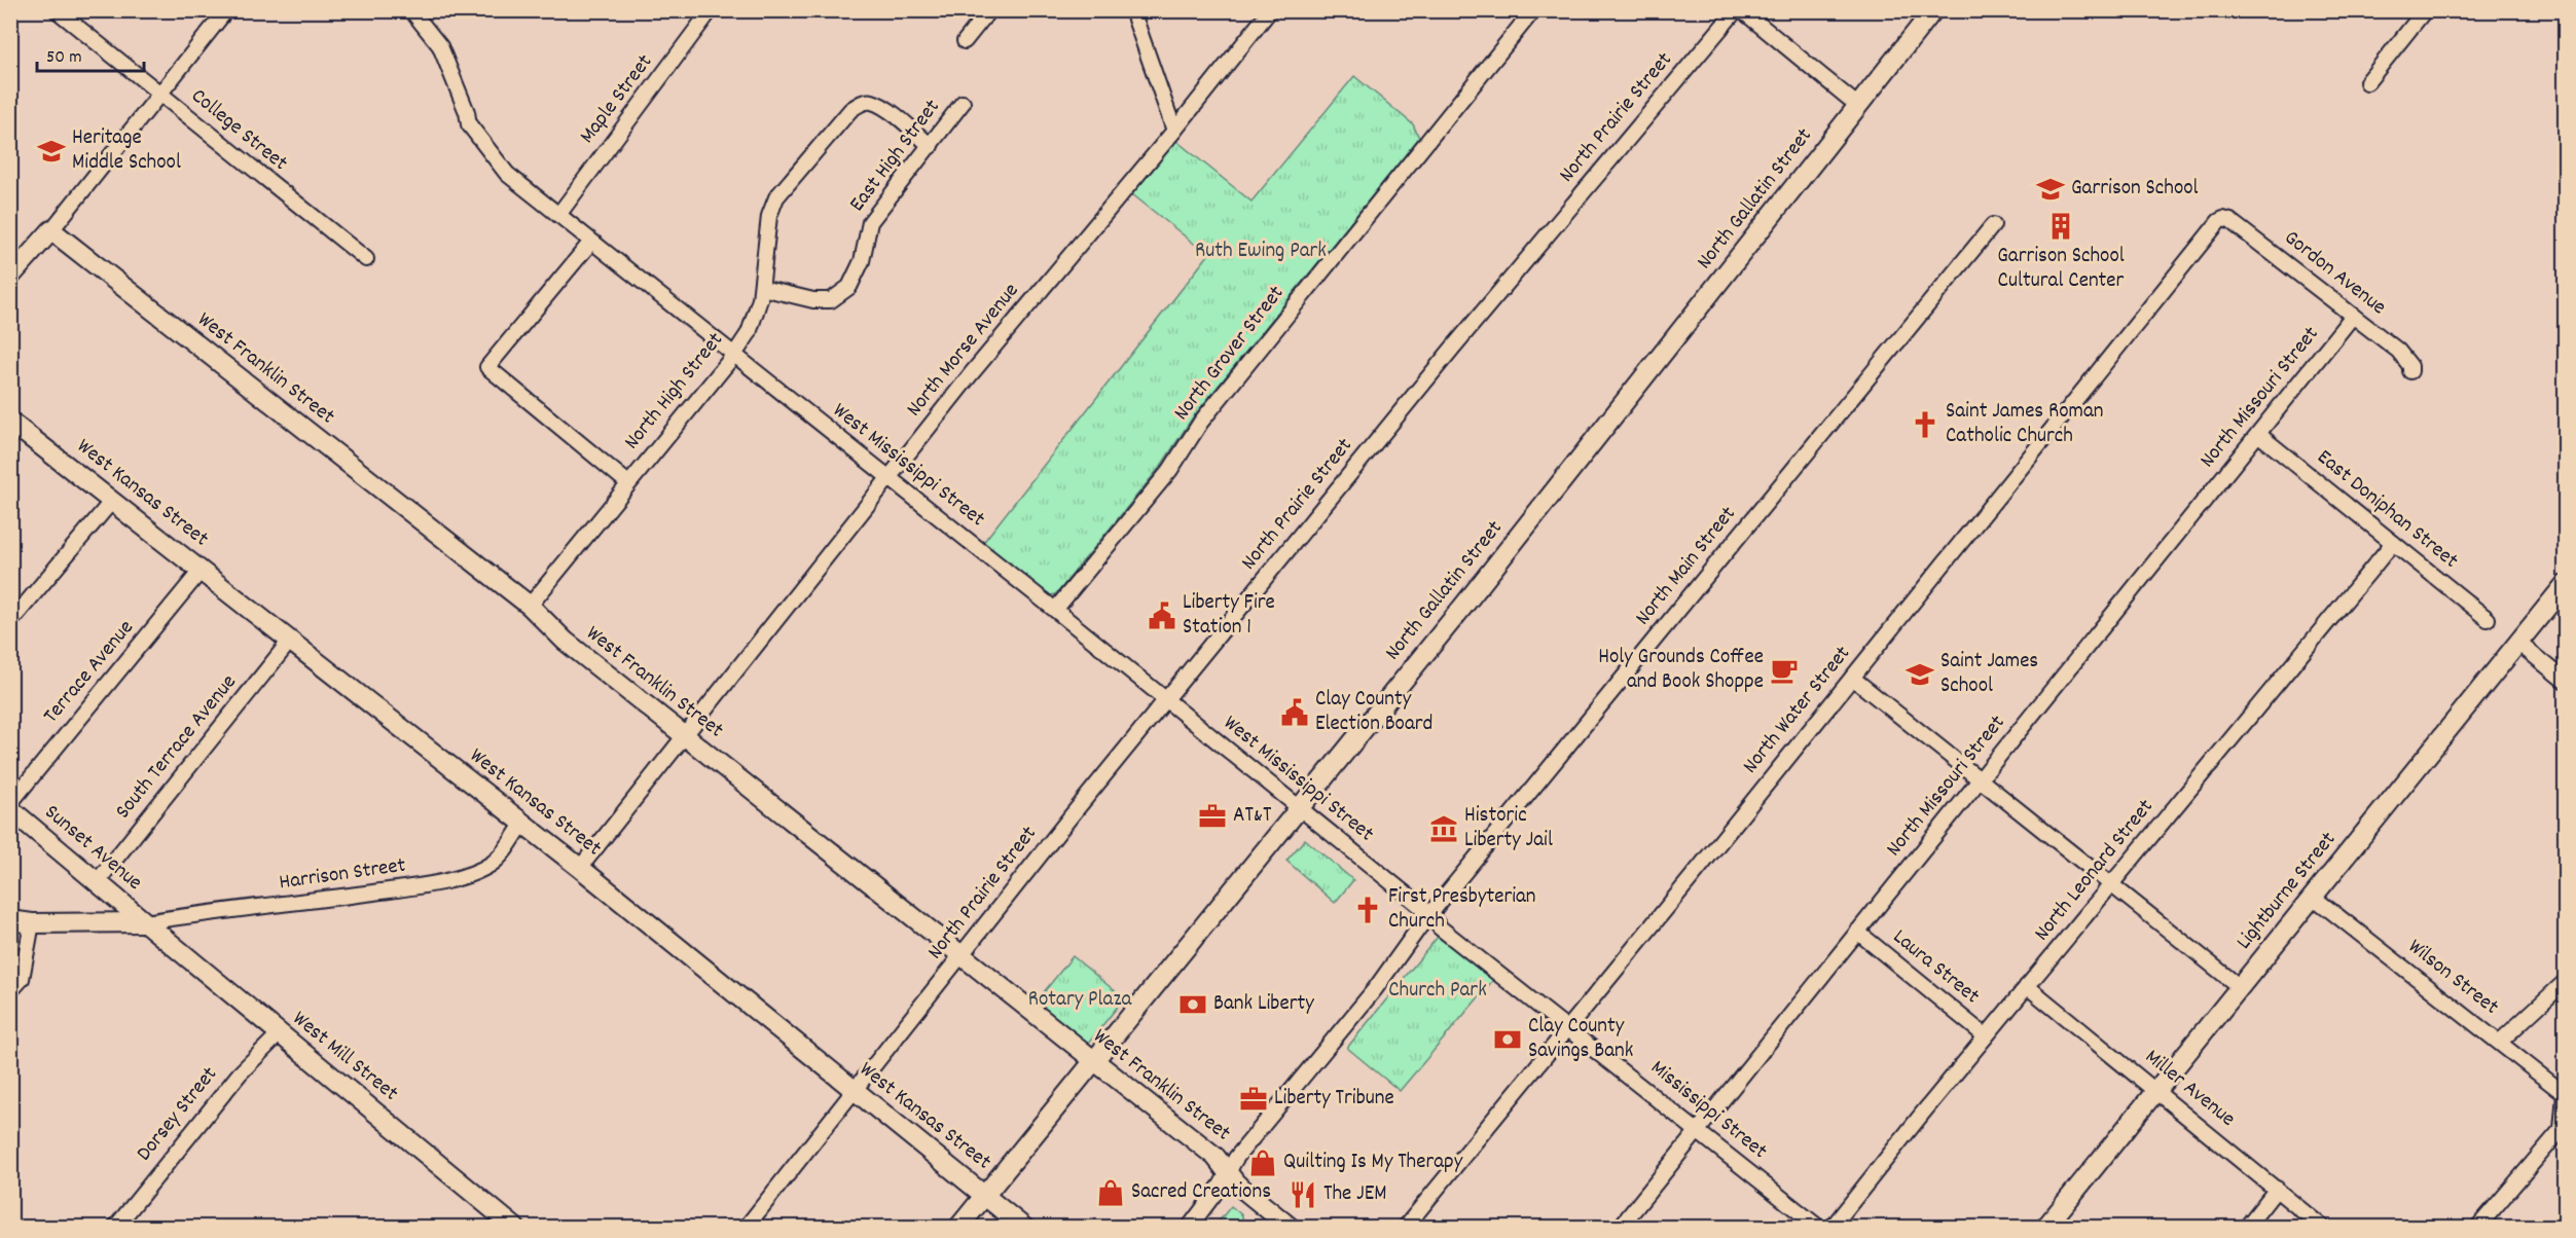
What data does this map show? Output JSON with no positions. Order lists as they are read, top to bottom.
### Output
{
  "streets": {
    "street": [
      "Maple Street",
      "North Prairie Street",
      "College Street",
      "East High Street",
      "North Gallatin Street",
      "Gordon Avenue",
      "North Morse Avenue",
      "North Grover Street",
      "West Franklin Street",
      "North High Street",
      "North Missouri Street",
      "West Mississippi Street",
      "West Kansas Street",
      "East Doniphan Street",
      "North Main Street",
      "Terrace Avenue",
      "North Water Street",
      "South Terrace Avenue",
      "Sunset Avenue",
      "North Leonard Street",
      "Harrison Street",
      "Lightburne Street",
      "Laura Street",
      "Wilson Street",
      "West Mill Street",
      "Miller Avenue",
      "Mississippi Street",
      "Dorsey Street"
    ]
  },
  "crossings": [
    ["Maple Street", "West Mississippi Street"],
    ["North Prairie Street", "West Franklin Street"],
    ["North Prairie Street", "West Mississippi Street"],
    ["North Prairie Street", "West Kansas Street"],
    ["East High Street", "North High Street"],
    ["North Gallatin Street", "West Franklin Street"],
    ["North Gallatin Street", "West Mississippi Street"],
    ["North Gallatin Street", "West Kansas Street"],
    ["Gordon Avenue", "North Missouri Street"],
    ["Gordon Avenue", "North Water Street"],
    ["North Morse Avenue", "West Franklin Street"],
    ["North Morse Avenue", "West Mississippi Street"],
    ["North Morse Avenue", "West Kansas Street"],
    ["North Grover Street", "West Mississippi Street"],
    ["West Franklin Street", "North High Street"],
    ["West Franklin Street", "North Main Street"],
    ["North High Street", "West Mississippi Street"],
    ["North Missouri Street", "East Doniphan Street"],
    ["North Missouri Street", "Laura Street"],
    ["North Missouri Street", "Mississippi Street"],
    ["West Mississippi Street", "North Main Street"],
    ["West Mississippi Street", "North Water Street"],
    ["West Mississippi Street", "Mississippi Street"],
    ["West Kansas Street", "Terrace Avenue"],
    ["West Kansas Street", "South Terrace Avenue"],
    ["West Kansas Street", "Harrison Street"],
    ["East Doniphan Street", "North Leonard Street"],
    ["North Water Street", "Mississippi Street"],
    ["South Terrace Avenue", "Sunset Avenue"],
    ["Sunset Avenue", "Harrison Street"],
    ["Sunset Avenue", "West Mill Street"],
    ["North Leonard Street", "Laura Street"],
    ["North Leonard Street", "Miller Avenue"],
    ["Harrison Street", "West Mill Street"],
    ["Lightburne Street", "Wilson Street"],
    ["Lightburne Street", "Miller Avenue"],
    ["West Mill Street", "Dorsey Street"]
  ],
  "parks": ["Ruth Ewing Park", "Church Park", "Rotary Plaza"],
  "places": {
    "school or university": ["Heritage Middle School", "Garrison School", "Saint James School"],
    "building": ["Garrison School Cultural Center"],
    "church": ["Saint James Roman Catholic Church", "First Presbyterian Church"],
    "public building": ["Liberty Fire Station 1", "Clay County Election Board"],
    "cafe": ["Holy Grounds Coffee and Book Shoppe"],
    "office": ["AT&T", "Liberty Tribune"],
    "museum": ["Historic Liberty Jail"],
    "bank": ["Bank Liberty", "Clay County Savings Bank"],
    "shop": ["Quilting Is My Therapy", "Sacred Creations"],
    "restaurant": ["The JEM"]
  },
  "scale_bar": "50 m"
}
